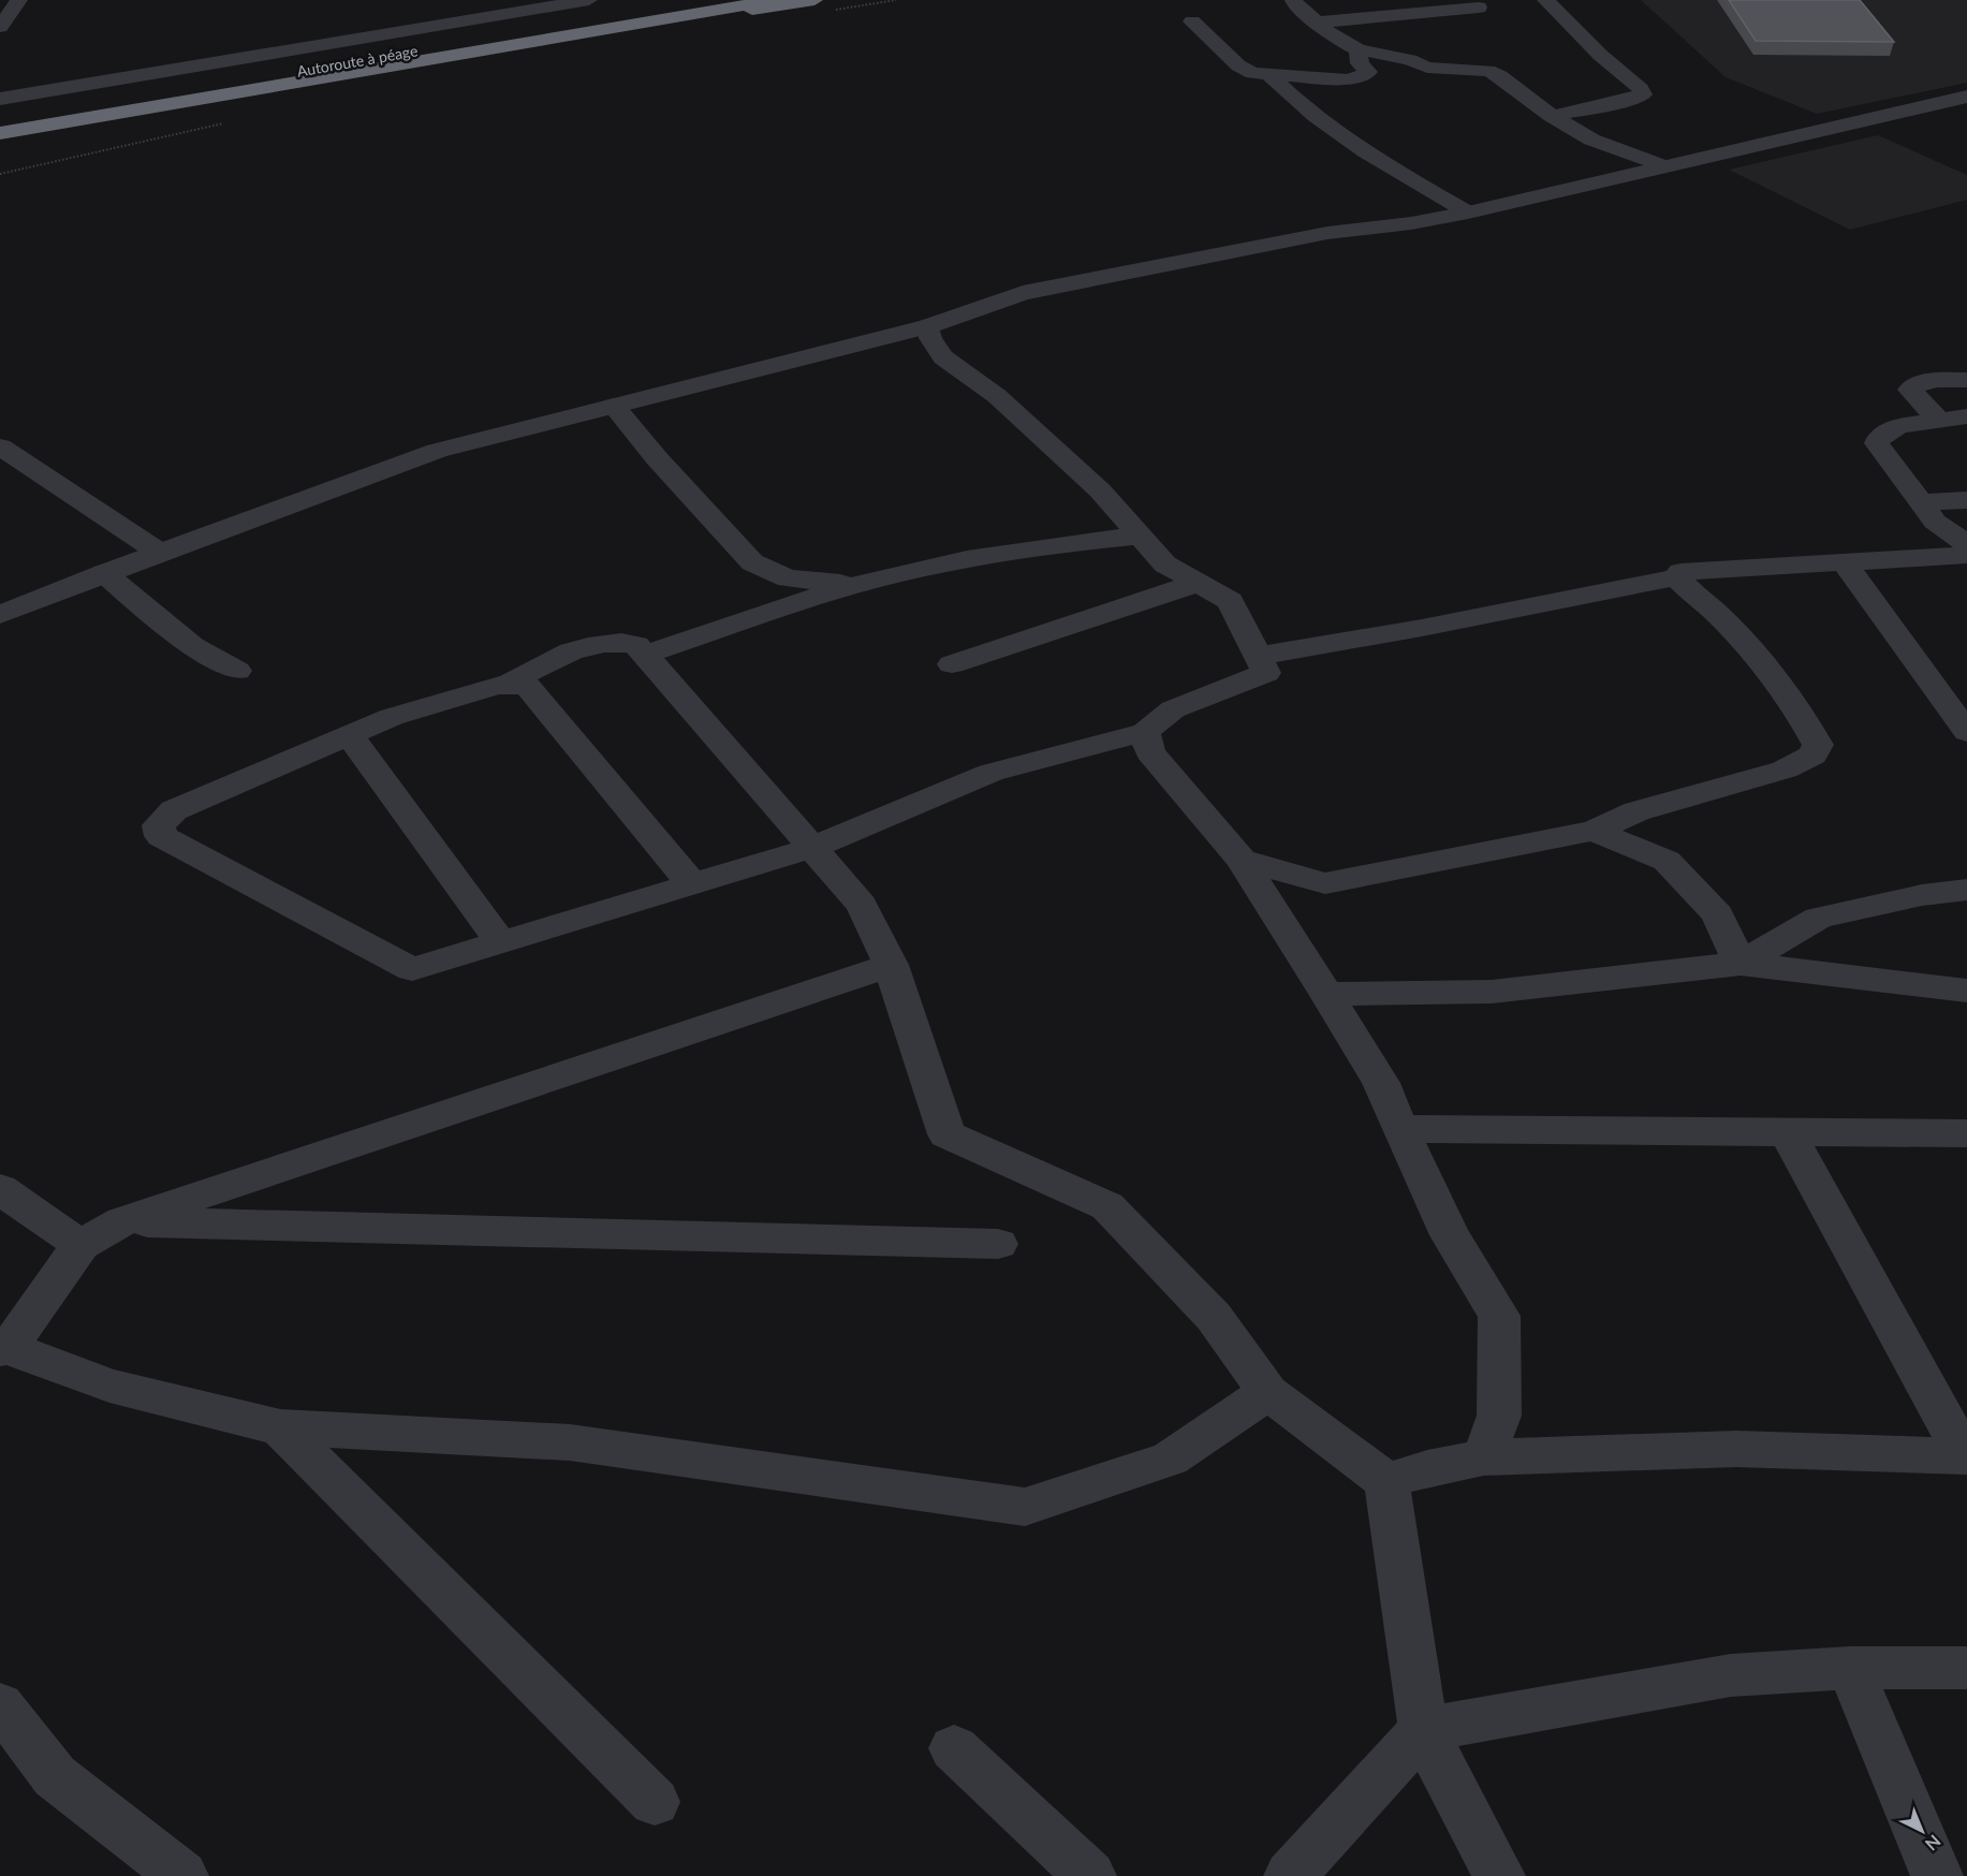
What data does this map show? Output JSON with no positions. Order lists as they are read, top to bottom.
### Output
{
  "streets": {
    "highway": ["Autoroute à péage"]
  },
  "north": "bottom right"
}
